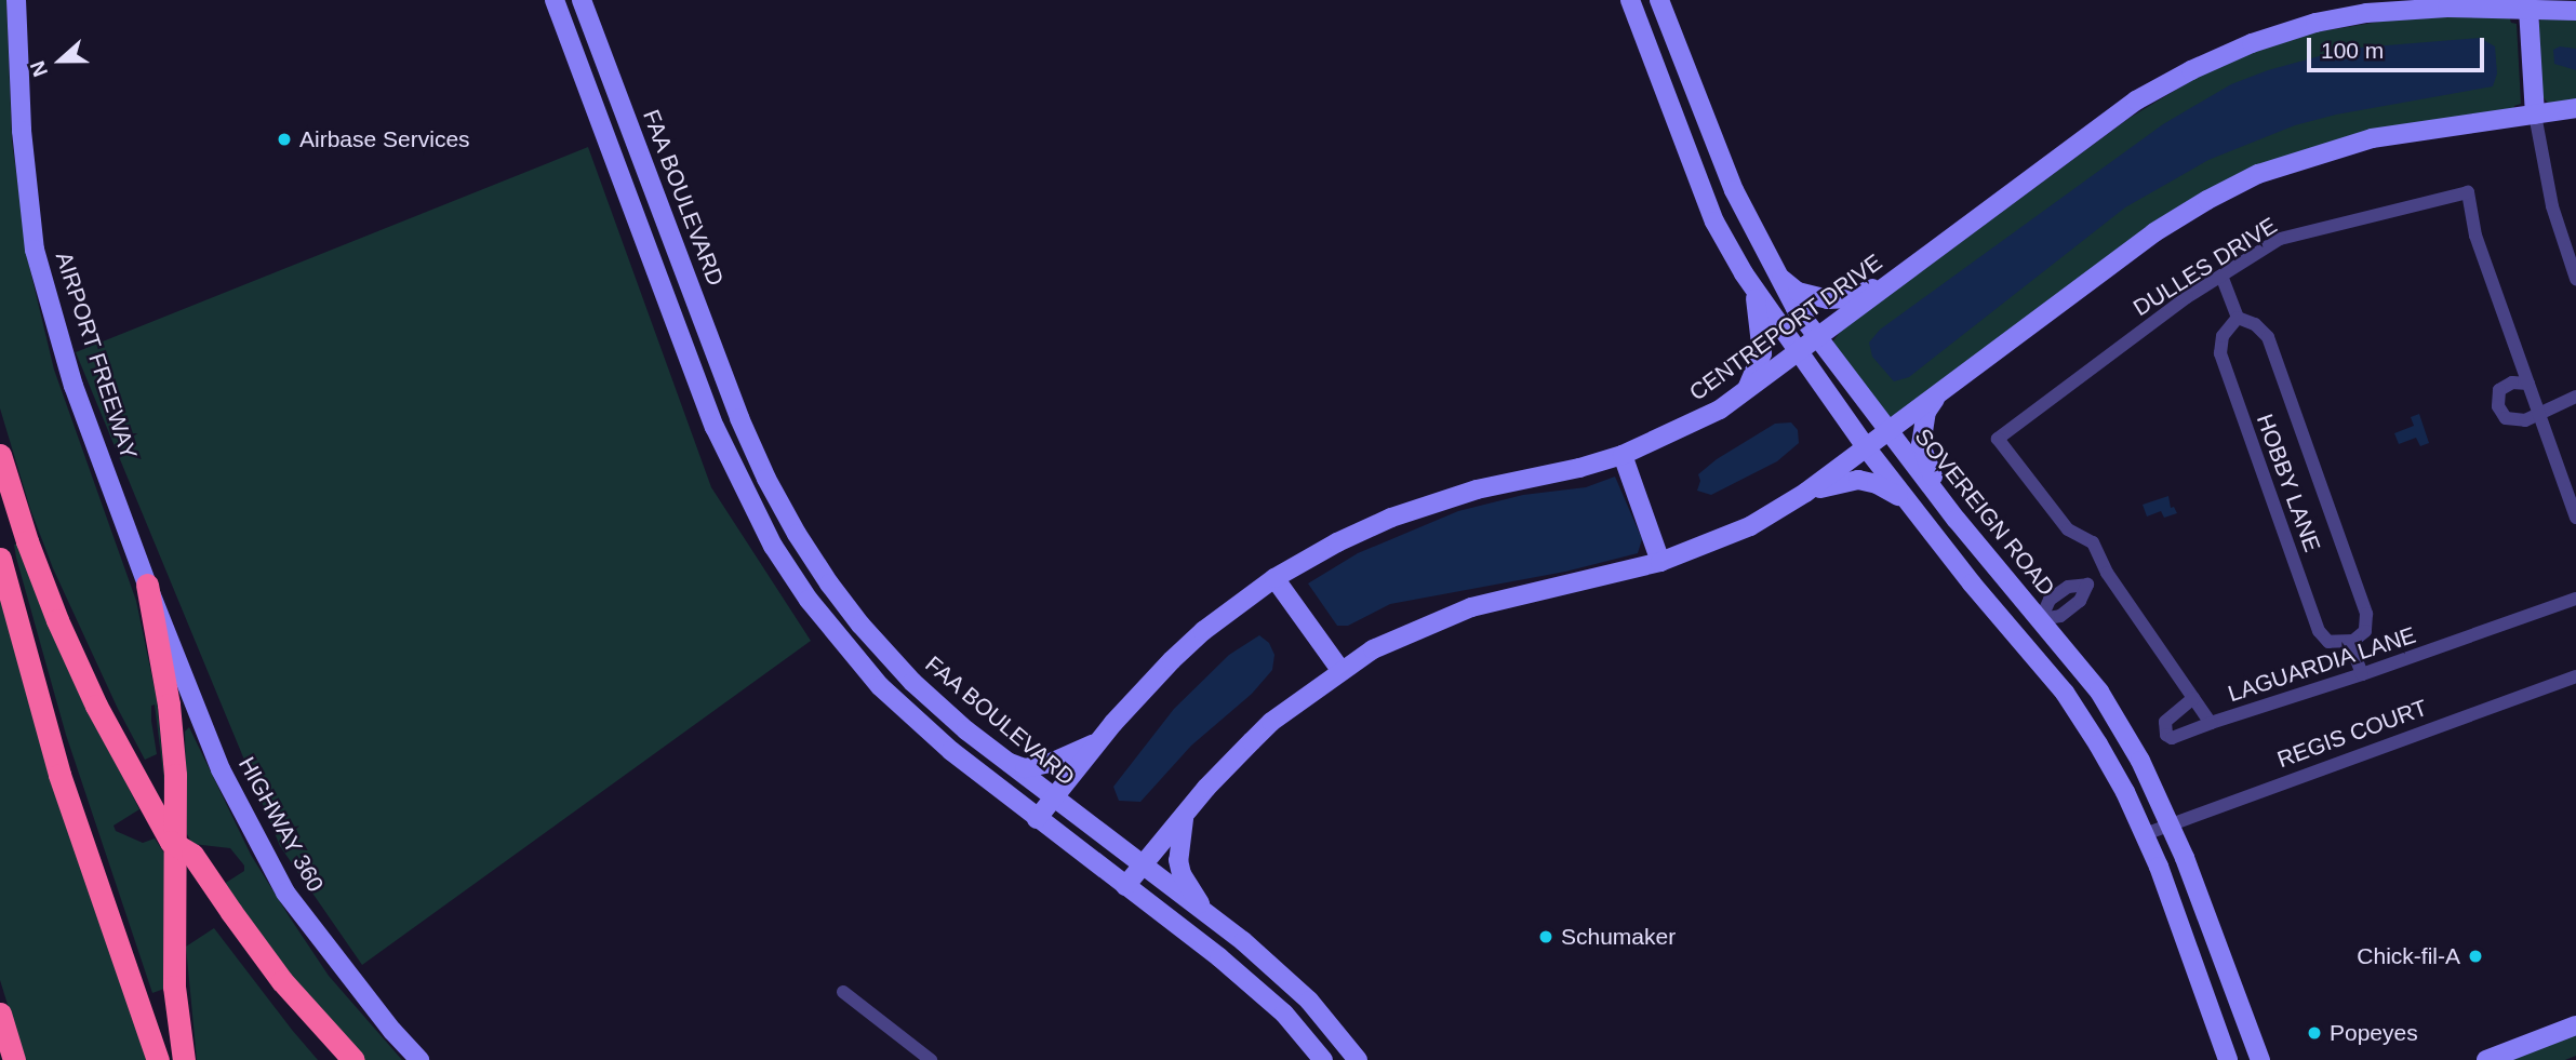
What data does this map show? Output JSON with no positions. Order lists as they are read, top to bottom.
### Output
{
  "streets": {
    "street": [
      "FAA BOULEVARD",
      "DULLES DRIVE",
      "CENTREPORT DRIVE",
      "AIRPORT FREEWAY",
      "HOBBY LANE",
      "SOVEREIGN ROAD",
      "LAGUARDIA LANE",
      "REGIS COURT",
      "HIGHWAY 360"
    ]
  },
  "crossings": [
    ["FAA BOULEVARD", "CENTREPORT DRIVE"],
    ["DULLES DRIVE", "LAGUARDIA LANE"],
    ["CENTREPORT DRIVE", "SOVEREIGN ROAD"],
    ["AIRPORT FREEWAY", "HIGHWAY 360"],
    ["SOVEREIGN ROAD", "REGIS COURT"]
  ],
  "places": [
    "Airbase Services",
    "Schumaker",
    "Chick-fil-A",
    "Popeyes"
  ],
  "scale_bar": "100 m",
  "north": "left"
}
